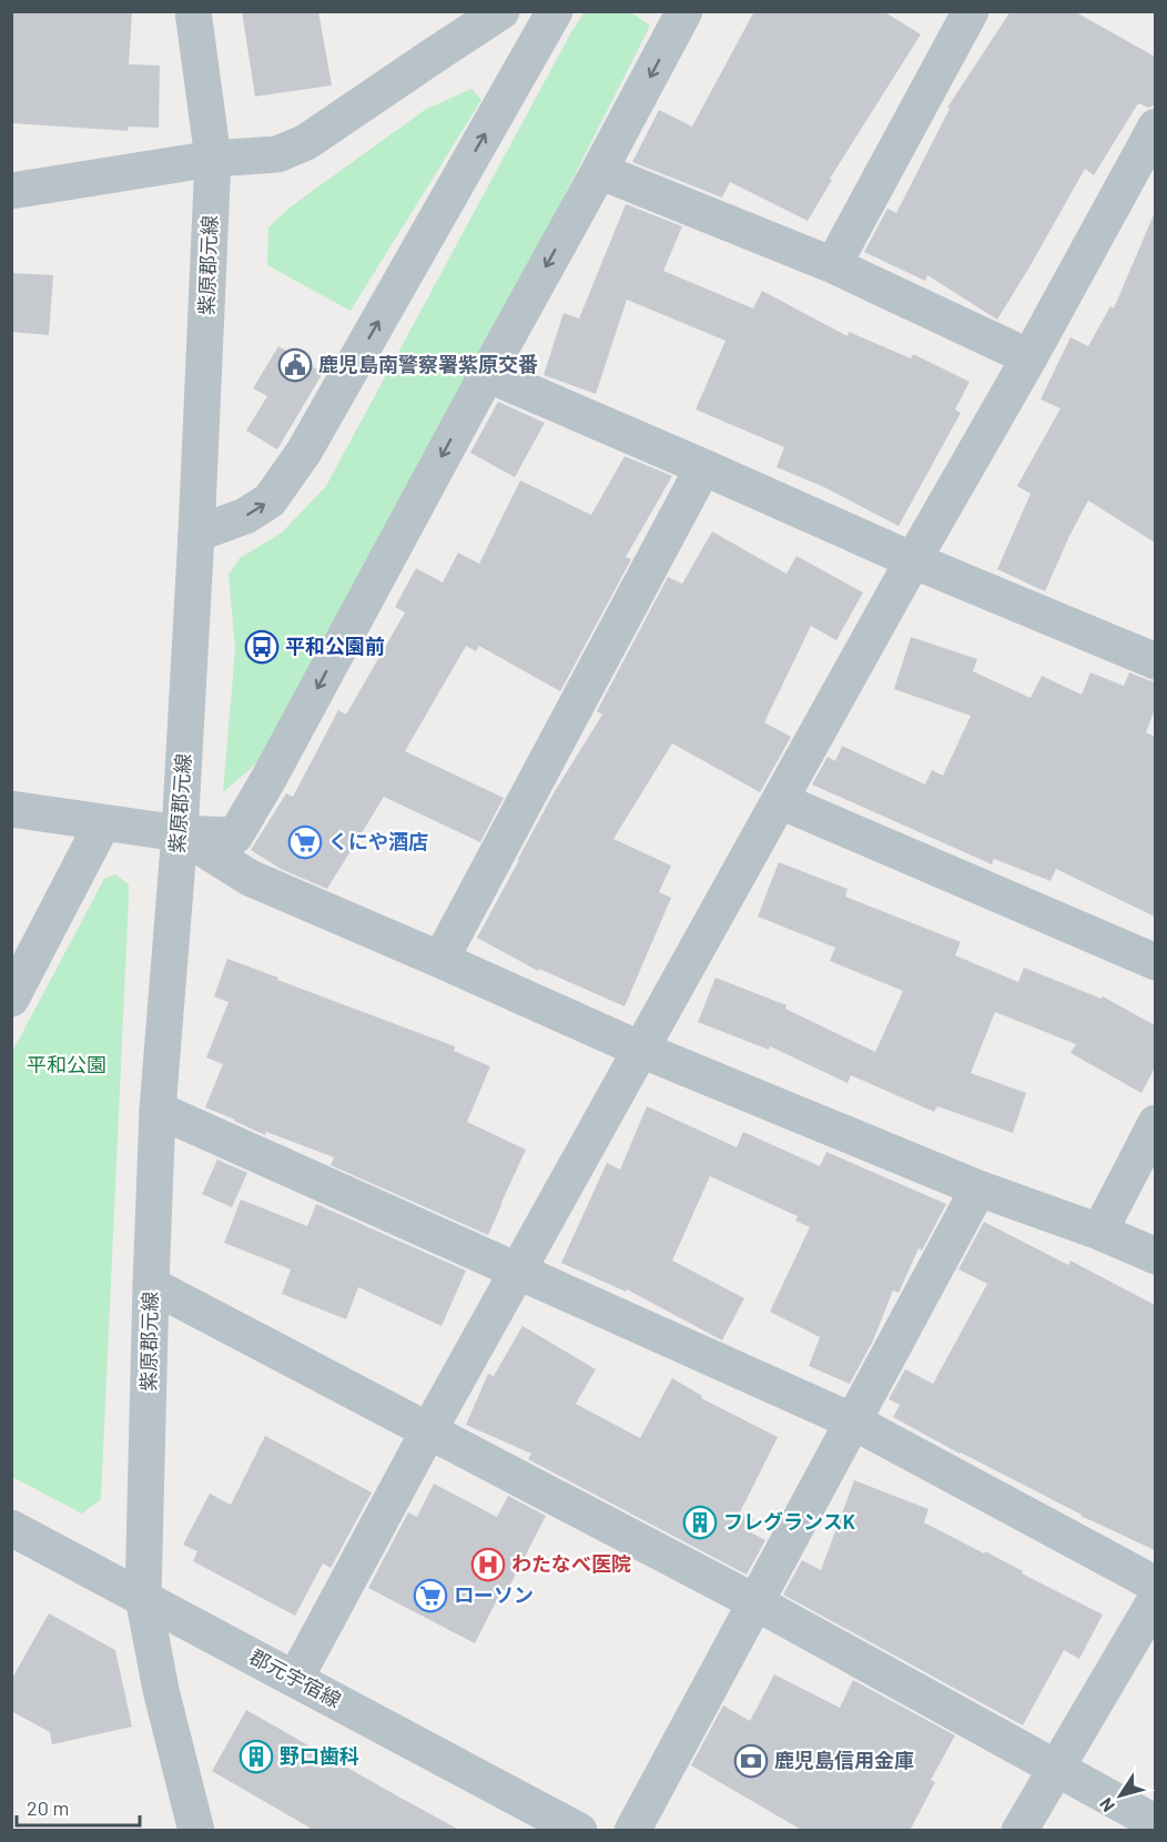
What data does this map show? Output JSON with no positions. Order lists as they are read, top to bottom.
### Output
{
  "streets": {
    "street": ["紫原郡元線", "郡元宇宿線"]
  },
  "crossings": [
    ["紫原郡元線", "郡元宇宿線"]
  ],
  "parks": ["平和公園"],
  "places": {
    "public building": ["鹿児島南警察署紫原交番"],
    "bus stop": ["平和公園前"],
    "supermarket": ["くにや酒店", "ローソン"],
    "building": ["フレグランスK", "野口歯科"],
    "hospital": ["わたなべ医院"],
    "bank": ["鹿児島信用金庫"]
  },
  "scale_bar": "20 m",
  "north": "bottom left"
}
